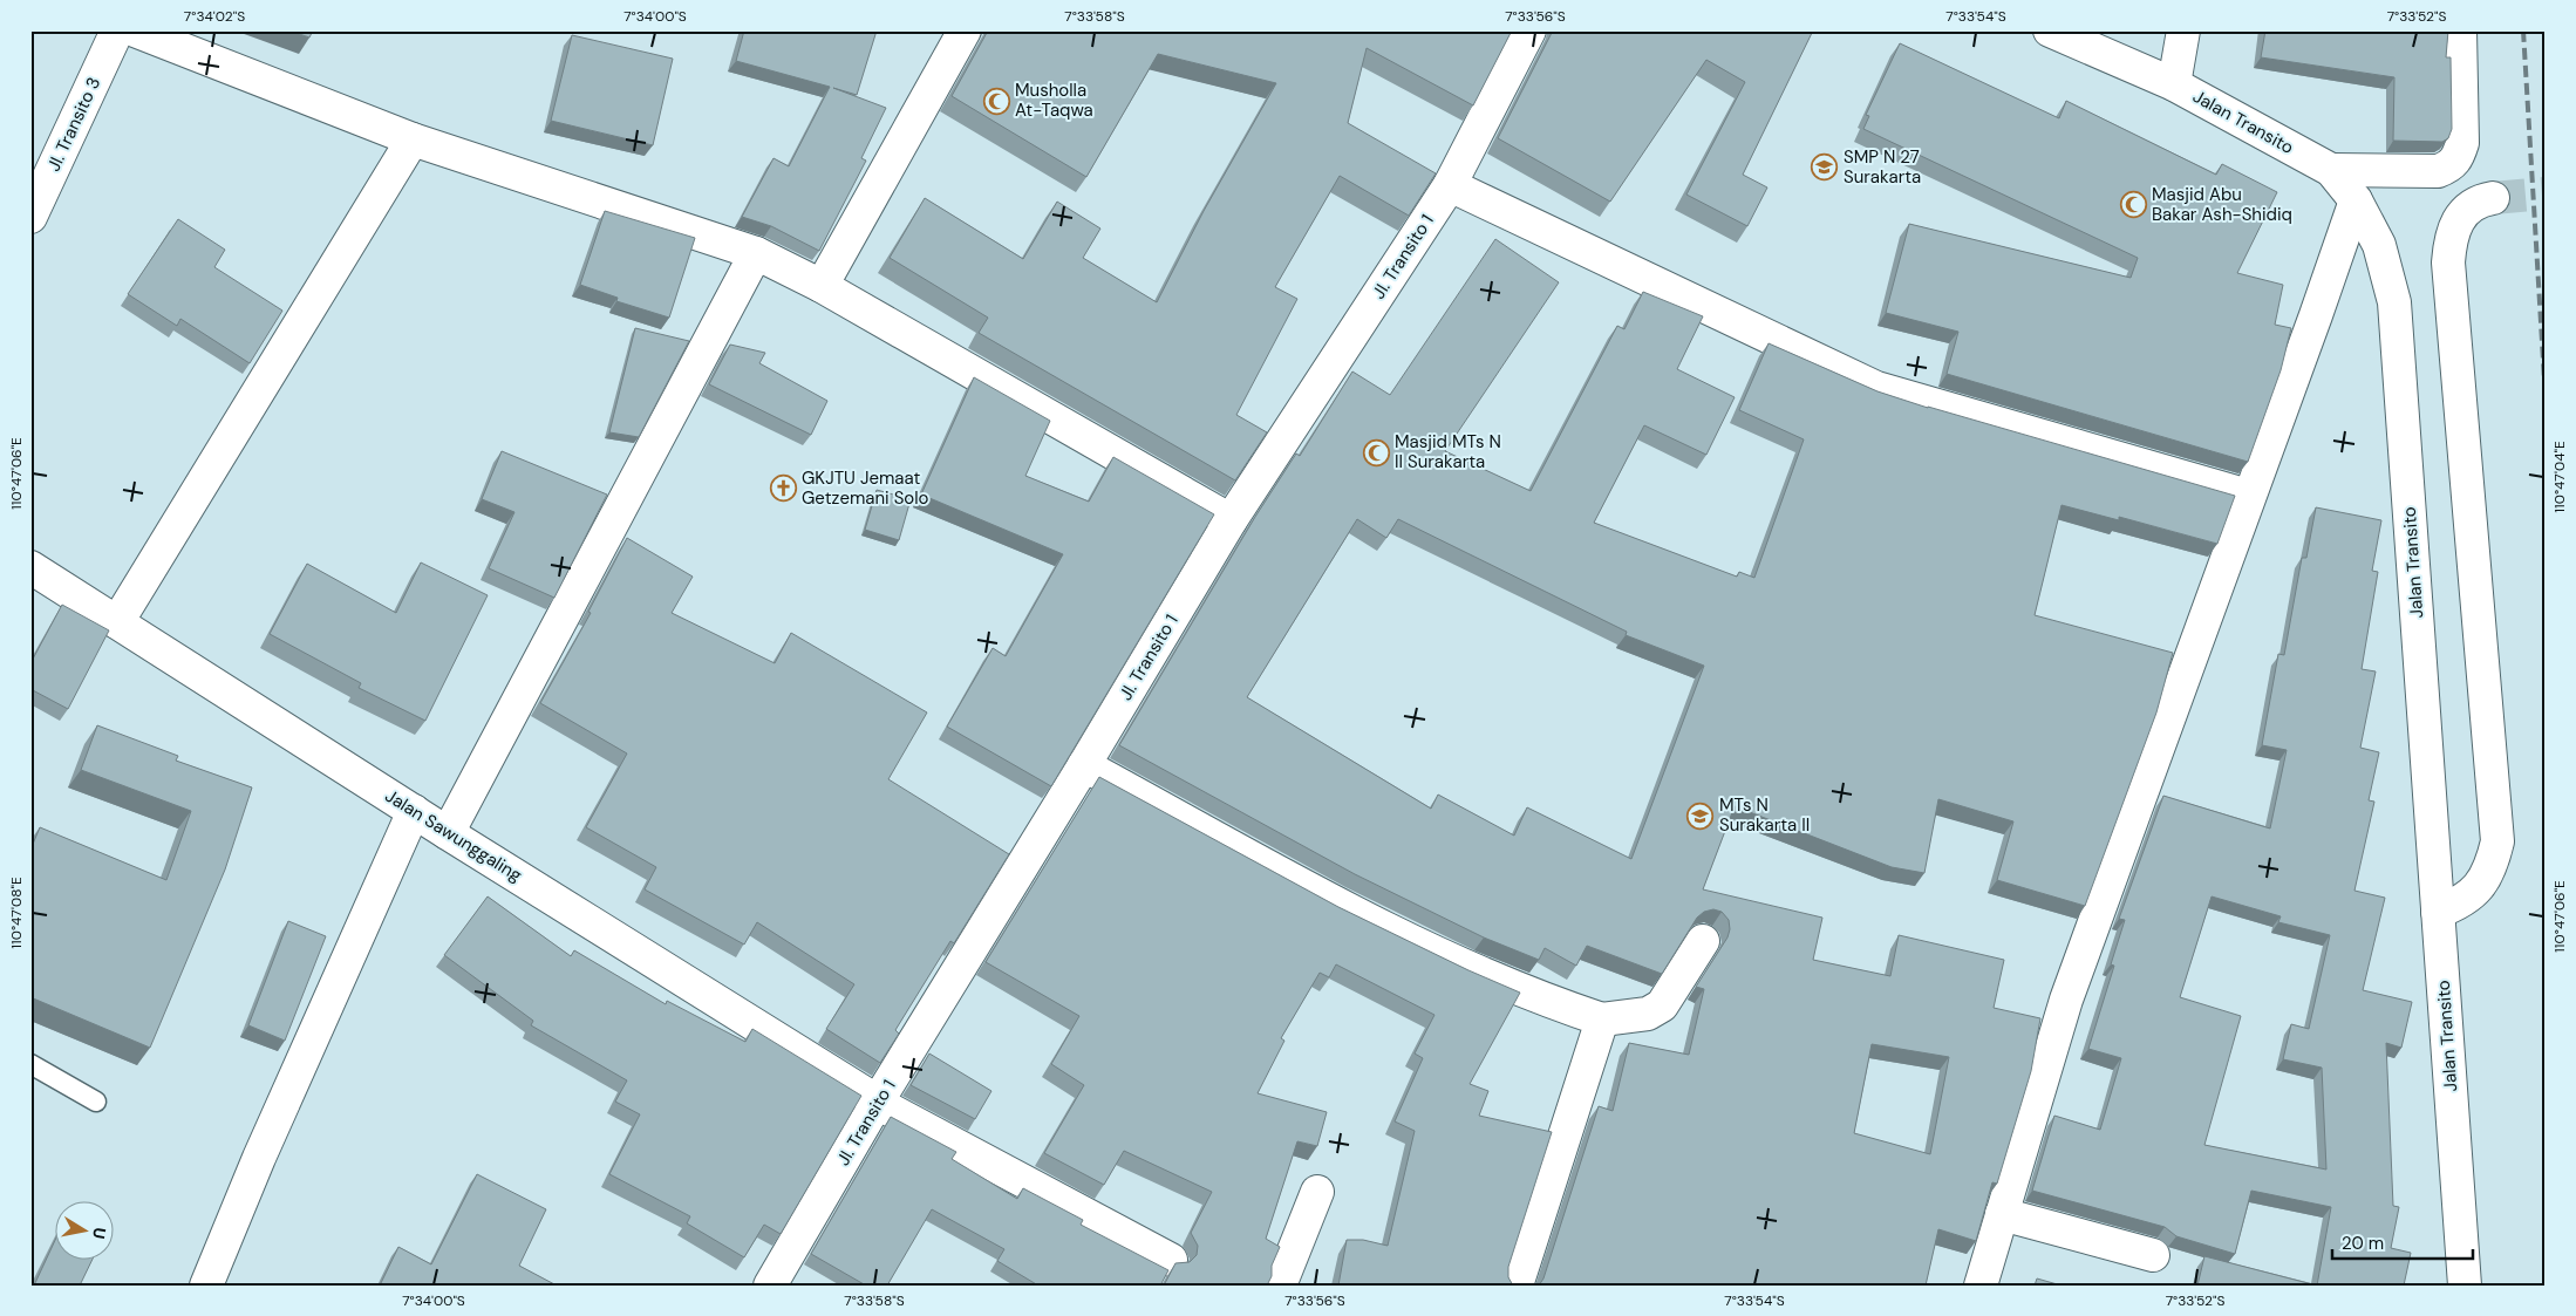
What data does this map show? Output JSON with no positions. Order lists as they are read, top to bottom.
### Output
{
  "streets": {
    "street": [
      "Jalan Transito",
      "Jl. Transito 3",
      "Jl. Transito 1",
      "Jalan Sawunggaling"
    ]
  },
  "crossings": [
    ["Jl. Transito 1", "Jalan Sawunggaling"]
  ],
  "places": {
    "mosque": ["Musholla At-Taqwa", "Masjid Abu Bakar Ash-Shidiq", "Masjid MTs N II Surakarta"],
    "school or university": ["SMP N 27 Surakarta", "MTs N Surakarta II"],
    "church": ["GKJTU Jemaat Getzemani Solo"]
  },
  "scale_bar": "20 m",
  "north": "right",
  "coordinates": [
    "7°34'02\"S",
    "7°34'00\"S",
    "7°33'58\"S",
    "7°33'56\"S",
    "7°33'54\"S",
    "7°33'52\"S",
    "110°47'06\"E",
    "110°47'04\"E",
    "110°47'08\"E"
  ]
}
